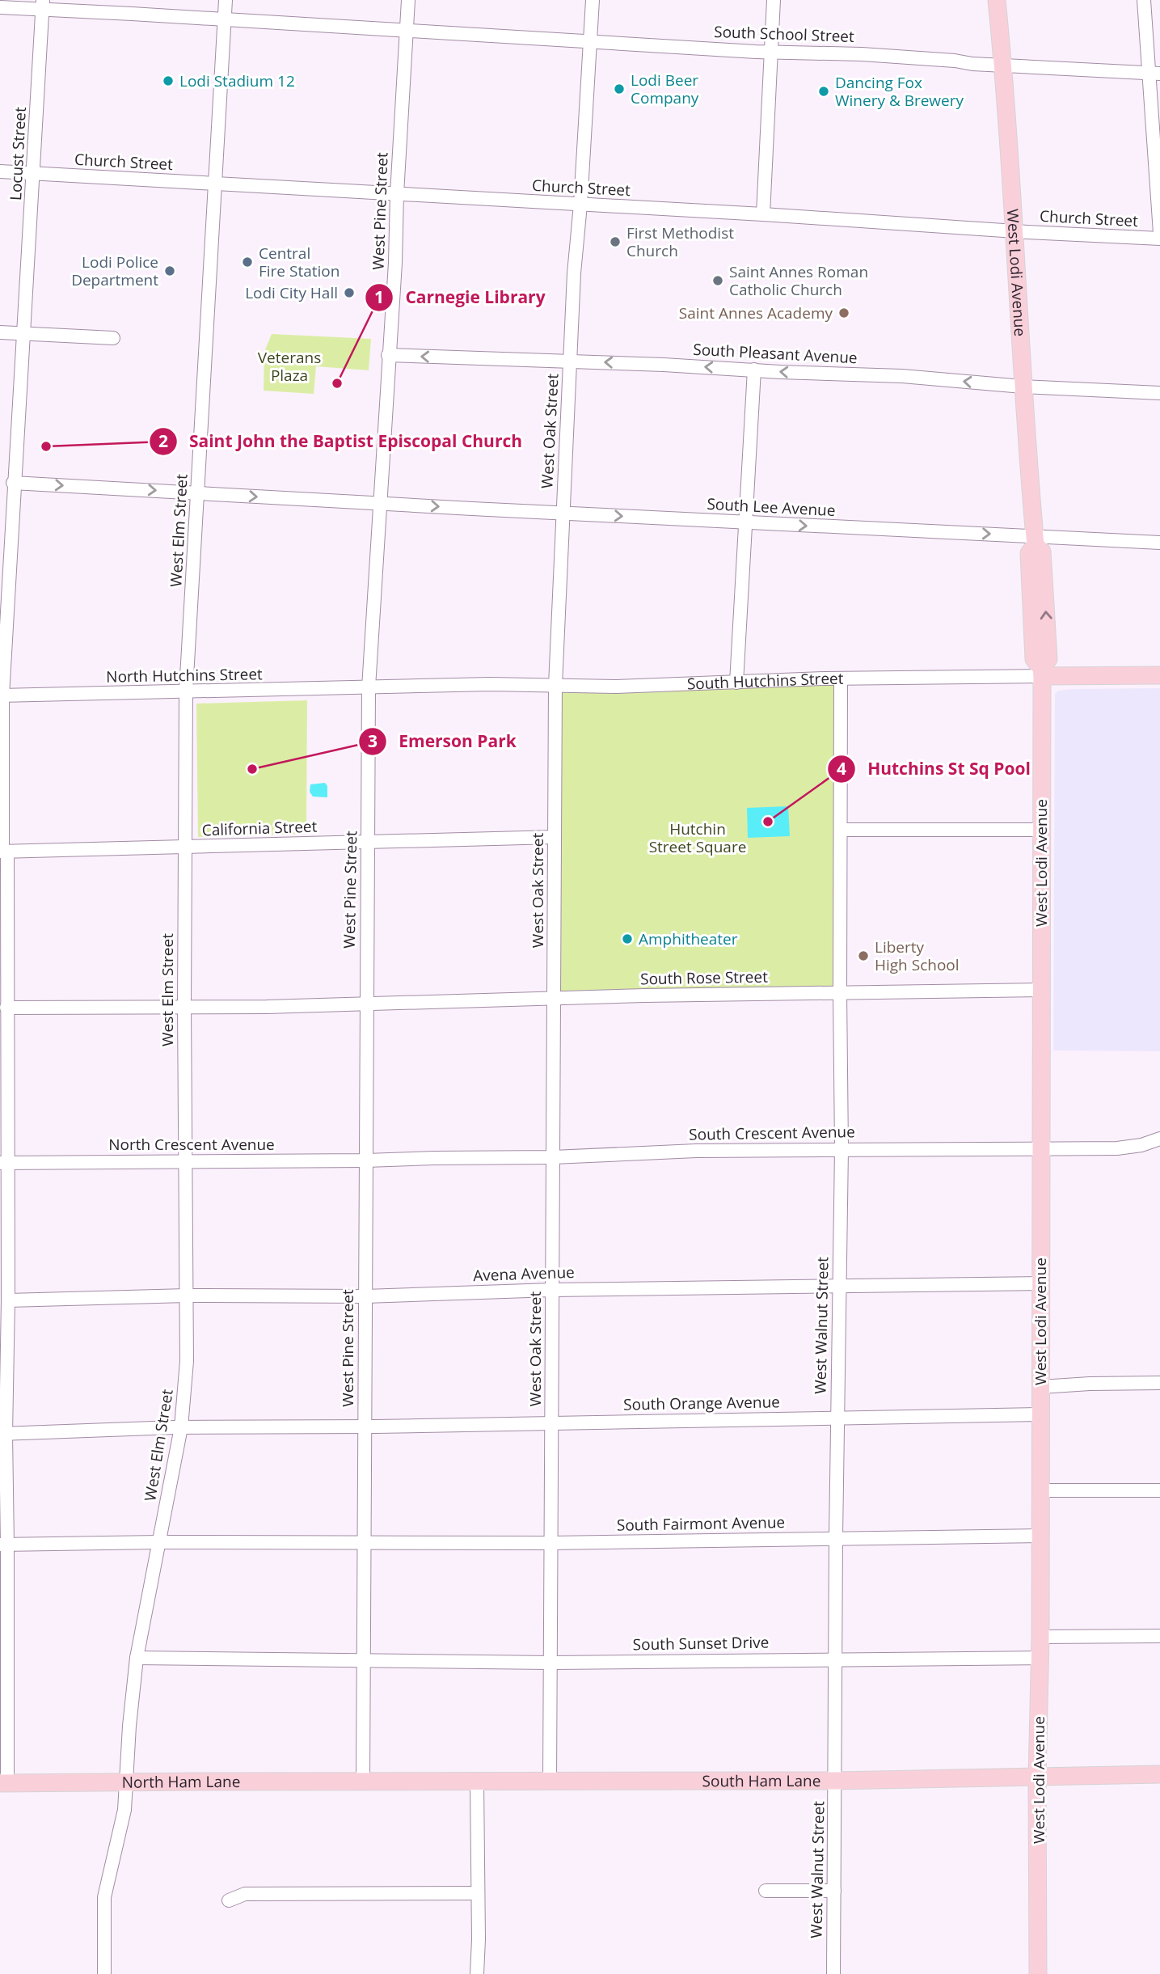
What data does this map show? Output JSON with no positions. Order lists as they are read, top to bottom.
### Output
{
  "streets": {
    "main road": [
      "West Lodi Avenue",
      "South Hutchins Street",
      "South Ham Lane",
      "North Ham Lane"
    ],
    "street": [
      "South School Street",
      "Locust Street",
      "Church Street",
      "West Pine Street",
      "South Pleasant Avenue",
      "West Oak Street",
      "South Lee Avenue",
      "West Elm Street",
      "North Hutchins Street",
      "California Street",
      "South Rose Street",
      "South Crescent Avenue",
      "North Crescent Avenue",
      "Avena Avenue",
      "West Walnut Street",
      "South Orange Avenue",
      "South Fairmont Avenue",
      "South Sunset Drive"
    ]
  },
  "crossings": [
    ["South School Street", "Locust Street"],
    ["South School Street", "West Pine Street"],
    ["South School Street", "West Lodi Avenue"],
    ["South School Street", "West Oak Street"],
    ["South School Street", "West Elm Street"],
    ["Locust Street", "Church Street"],
    ["Locust Street", "South Lee Avenue"],
    ["Locust Street", "North Hutchins Street"],
    ["Locust Street", "California Street"],
    ["Locust Street", "South Rose Street"],
    ["Locust Street", "North Crescent Avenue"],
    ["Locust Street", "Avena Avenue"],
    ["Locust Street", "South Orange Avenue"],
    ["Locust Street", "South Fairmont Avenue"],
    ["Locust Street", "North Ham Lane"],
    ["Church Street", "West Pine Street"],
    ["Church Street", "West Lodi Avenue"],
    ["Church Street", "West Oak Street"],
    ["Church Street", "West Elm Street"],
    ["West Pine Street", "South Pleasant Avenue"],
    ["West Pine Street", "South Lee Avenue"],
    ["West Pine Street", "North Hutchins Street"],
    ["West Pine Street", "South Hutchins Street"],
    ["West Pine Street", "California Street"],
    ["West Pine Street", "South Rose Street"],
    ["West Pine Street", "North Crescent Avenue"],
    ["West Pine Street", "Avena Avenue"],
    ["West Pine Street", "South Orange Avenue"],
    ["West Pine Street", "South Fairmont Avenue"],
    ["West Pine Street", "South Sunset Drive"],
    ["West Pine Street", "South Ham Lane"],
    ["West Pine Street", "North Ham Lane"],
    ["West Lodi Avenue", "South Pleasant Avenue"],
    ["West Lodi Avenue", "South Lee Avenue"],
    ["West Lodi Avenue", "South Hutchins Street"],
    ["West Lodi Avenue", "South Rose Street"],
    ["West Lodi Avenue", "South Crescent Avenue"],
    ["West Lodi Avenue", "Avena Avenue"],
    ["West Lodi Avenue", "South Orange Avenue"],
    ["West Lodi Avenue", "South Fairmont Avenue"],
    ["West Lodi Avenue", "South Sunset Drive"],
    ["West Lodi Avenue", "South Ham Lane"],
    ["South Pleasant Avenue", "West Oak Street"],
    ["West Oak Street", "South Lee Avenue"],
    ["West Oak Street", "South Hutchins Street"],
    ["West Oak Street", "California Street"],
    ["West Oak Street", "South Rose Street"],
    ["West Oak Street", "South Crescent Avenue"],
    ["West Oak Street", "Avena Avenue"],
    ["West Oak Street", "South Orange Avenue"],
    ["West Oak Street", "South Fairmont Avenue"],
    ["West Oak Street", "South Sunset Drive"],
    ["West Oak Street", "South Ham Lane"],
    ["South Lee Avenue", "West Elm Street"],
    ["West Elm Street", "North Hutchins Street"],
    ["West Elm Street", "California Street"],
    ["West Elm Street", "South Rose Street"],
    ["West Elm Street", "North Crescent Avenue"],
    ["West Elm Street", "Avena Avenue"],
    ["West Elm Street", "South Orange Avenue"],
    ["West Elm Street", "South Fairmont Avenue"],
    ["West Elm Street", "South Sunset Drive"],
    ["West Elm Street", "North Ham Lane"],
    ["North Hutchins Street", "South Hutchins Street"],
    ["South Hutchins Street", "West Walnut Street"],
    ["South Rose Street", "West Walnut Street"],
    ["South Crescent Avenue", "North Crescent Avenue"],
    ["South Crescent Avenue", "West Walnut Street"],
    ["Avena Avenue", "West Walnut Street"],
    ["West Walnut Street", "South Orange Avenue"],
    ["West Walnut Street", "South Fairmont Avenue"],
    ["West Walnut Street", "South Sunset Drive"],
    ["West Walnut Street", "South Ham Lane"],
    ["South Ham Lane", "North Ham Lane"]
  ],
  "one_way": ["South Pleasant Avenue", "South Lee Avenue"],
  "parks": ["Veterans Plaza", "Hutchin Street Square"],
  "places": [
    "Lodi Stadium 12",
    "Lodi Beer Company",
    "Dancing Fox Winery & Brewery",
    "First Methodist Church",
    "Central Fire Station",
    "Lodi Police Department",
    "Saint Annes Roman Catholic Church",
    "Lodi City Hall",
    "Saint Annes Academy",
    "Carnegie Library",
    "Saint John the Baptist Episcopal Church",
    "Emerson Park",
    "Hutchins St Sq Pool",
    "Amphitheater",
    "Liberty High School"
  ]
}
